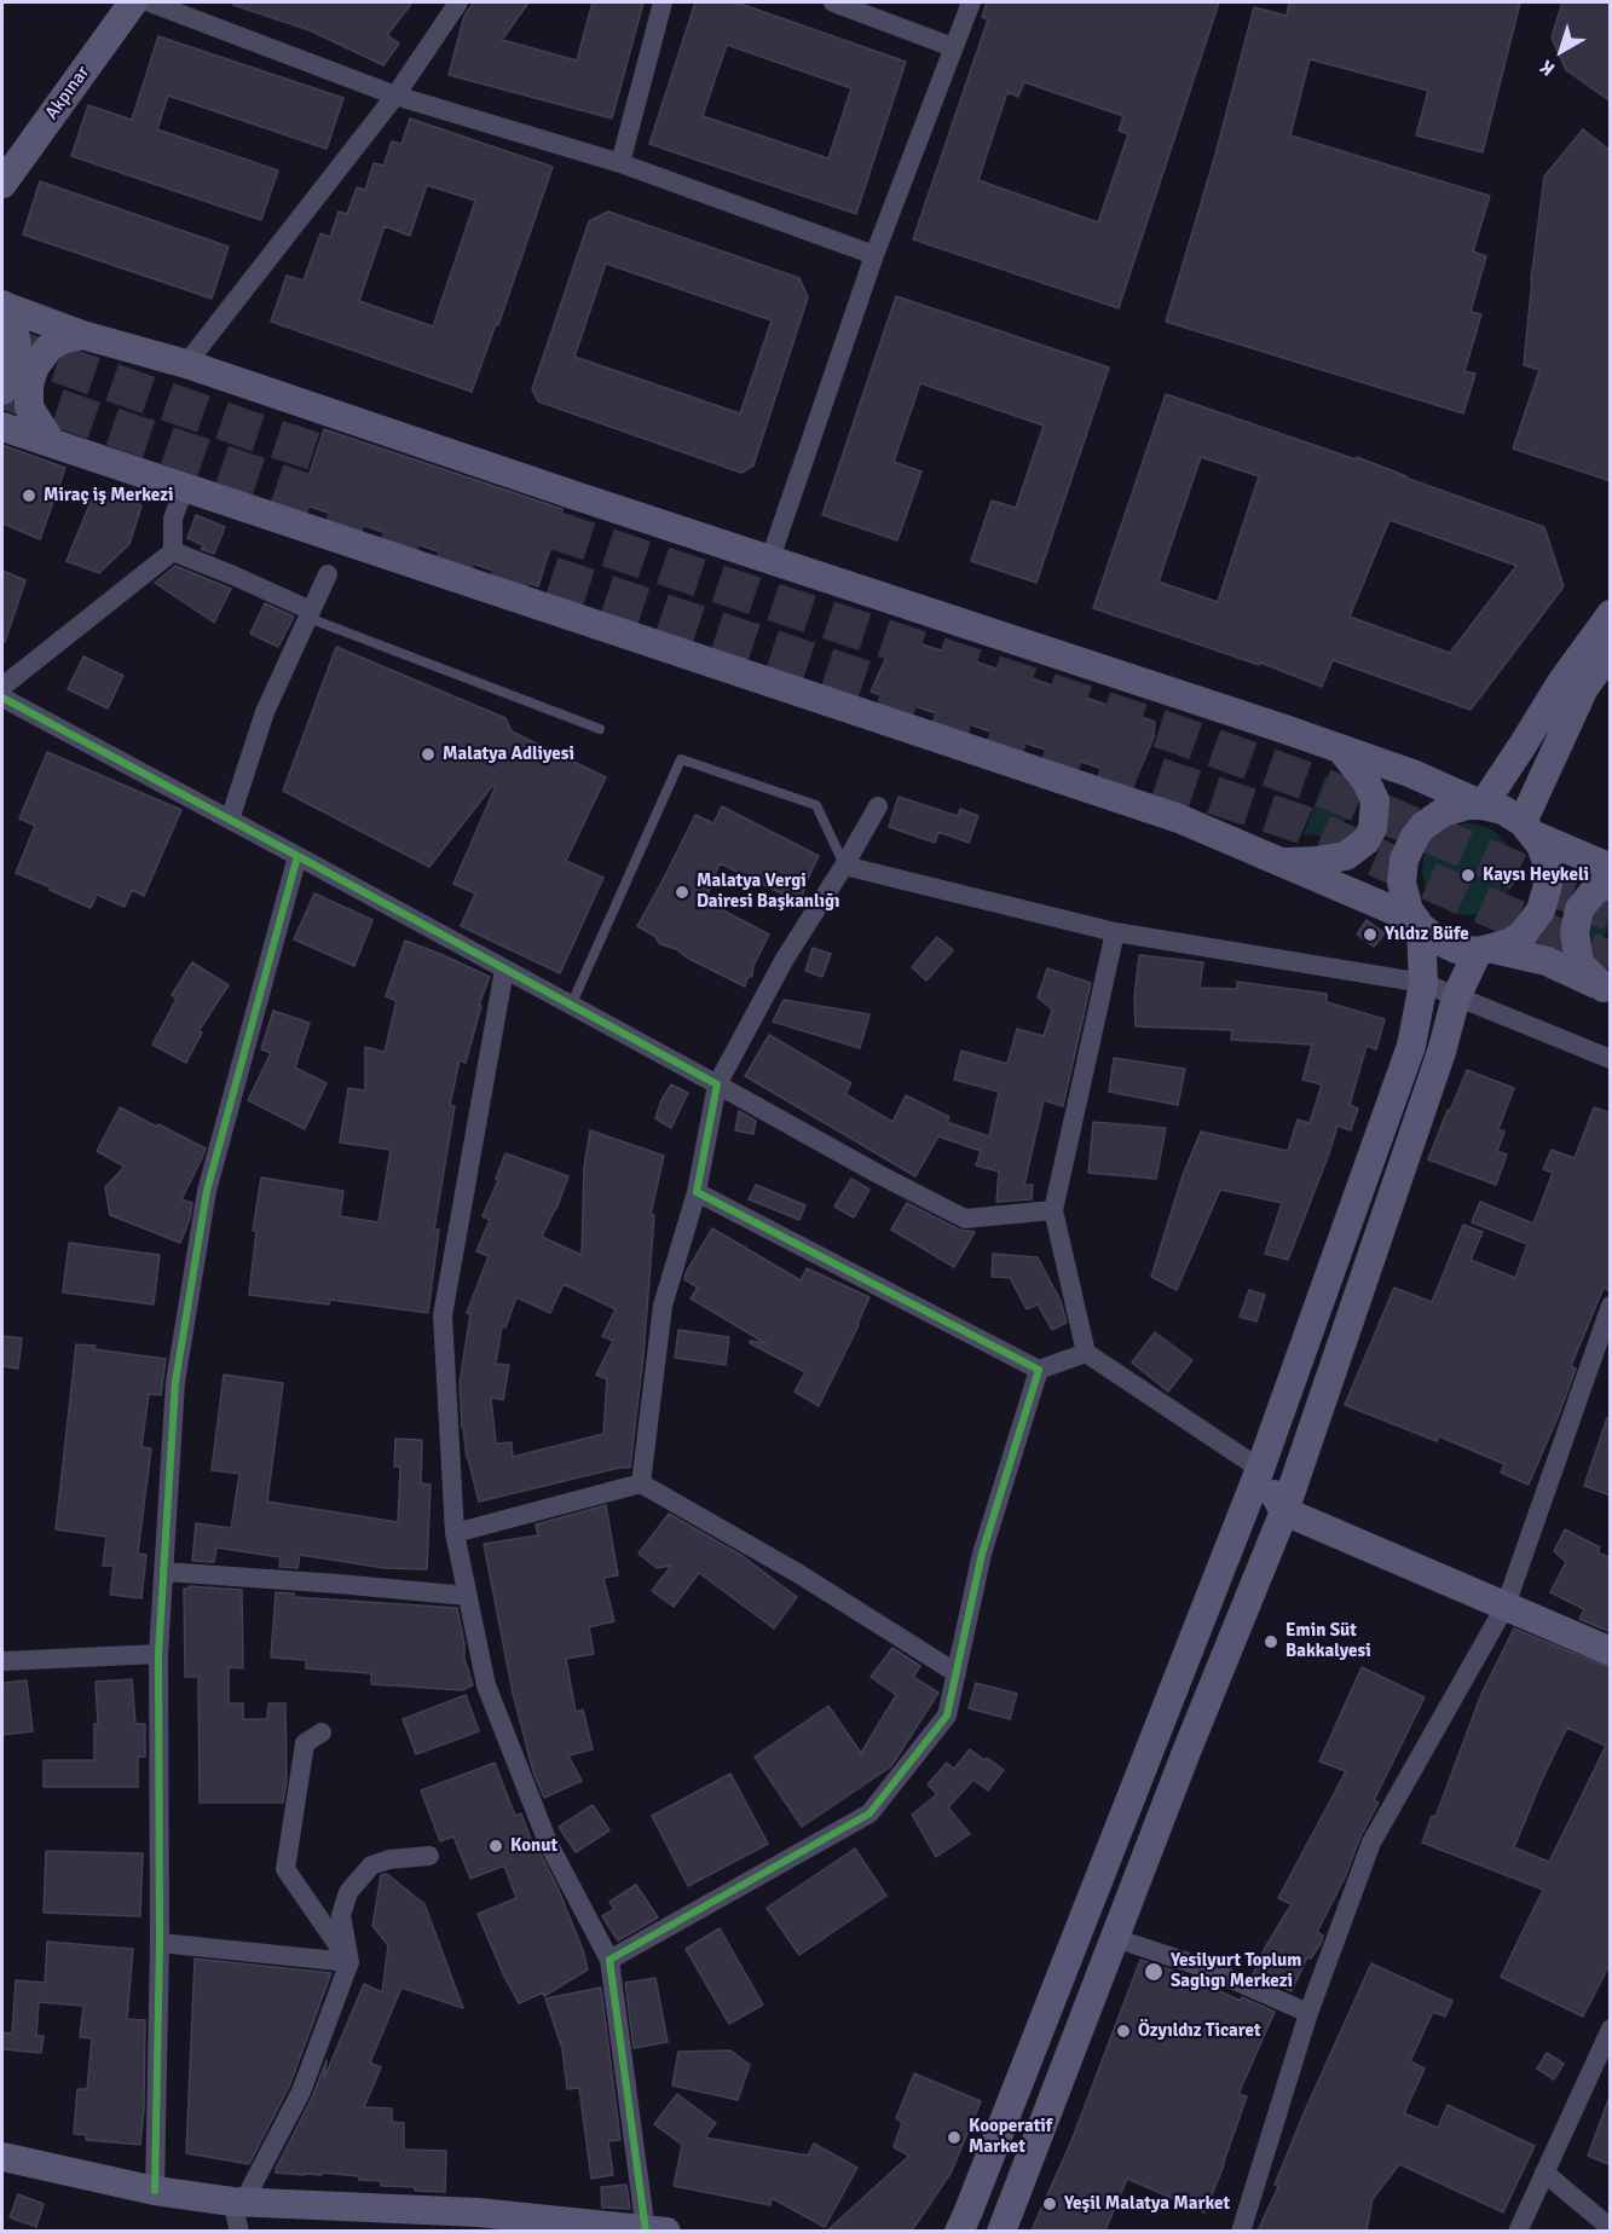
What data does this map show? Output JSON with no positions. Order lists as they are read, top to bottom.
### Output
{
  "streets": {
    "main road": ["Akpınar"]
  },
  "places": [
    "Miraç iş Merkezi",
    "Malatya Adliyesi",
    "Kaysı Heykeli",
    "Malatya Vergi Dairesi Başkanlığı",
    "Yıldız Büfe",
    "Emin Süt Bakkalyesi",
    "Konut",
    "Yesilyurt Toplum Saglıgı Merkezi",
    "Özyıldız Ticaret",
    "Kooperatif Market",
    "Yeşil Malatya Market"
  ],
  "north": "bottom left"
}
